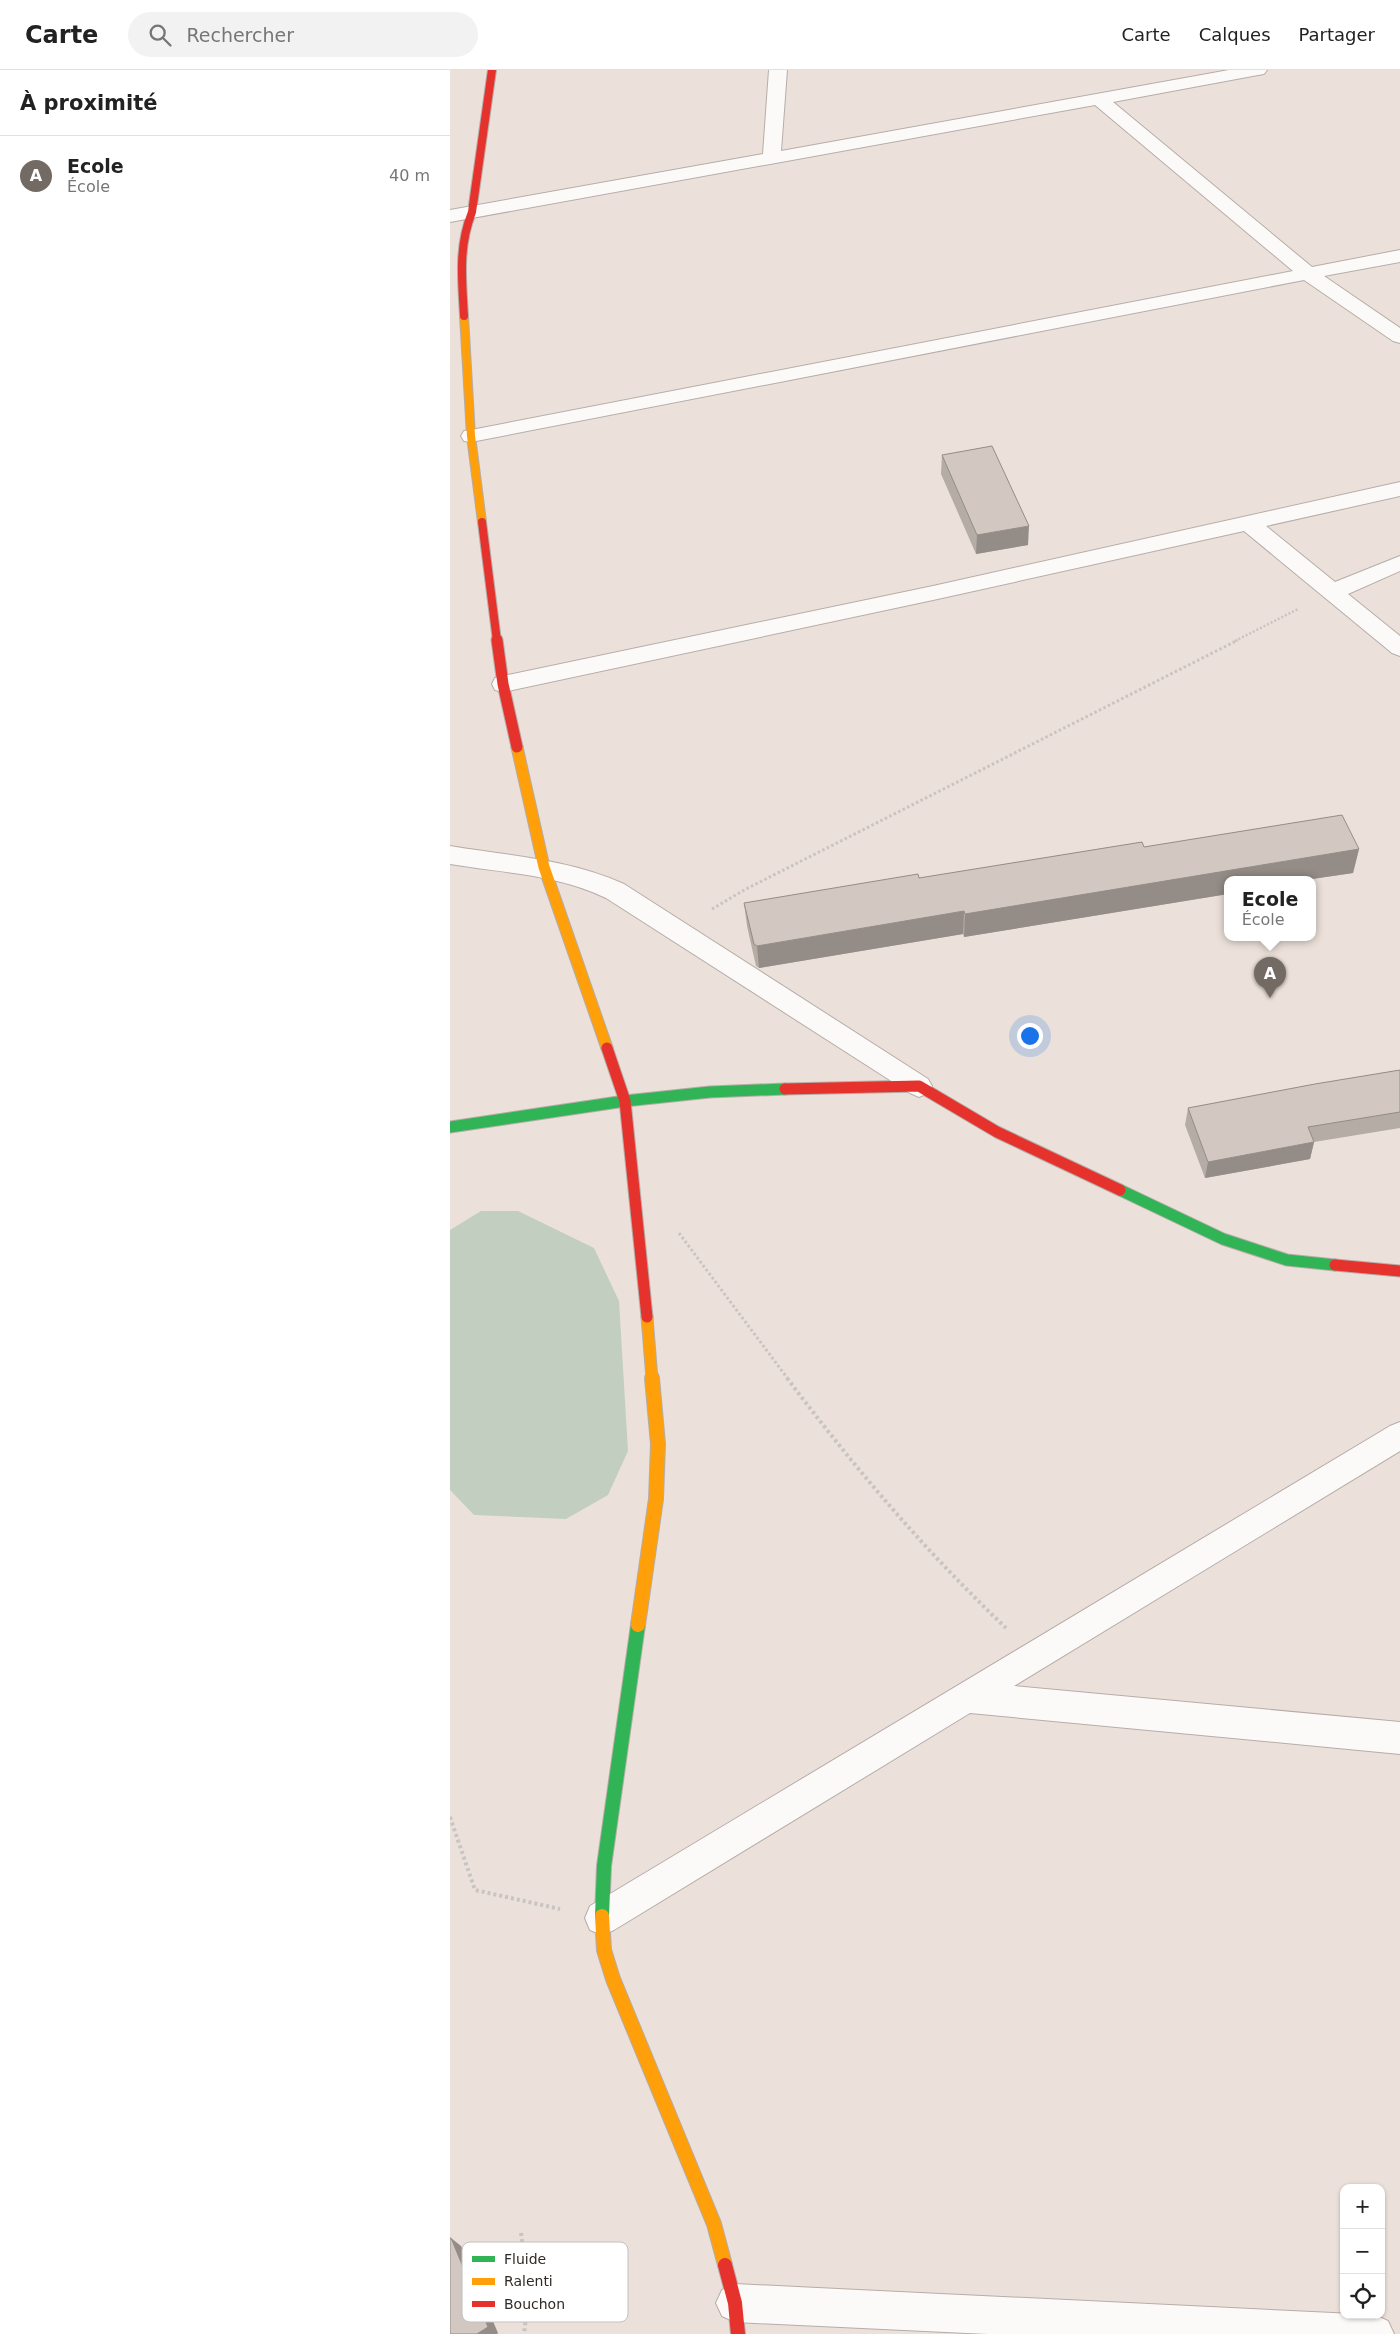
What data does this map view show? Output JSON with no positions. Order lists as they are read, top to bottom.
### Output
{
  "legend": ["Fluide", "Ralenti", "Bouchon"],
  "page": {
    "header": "Carte",
    "search": "Rechercher",
    "nav": ["Carte", "Calques", "Partager"],
    "heading": "À proximité",
    "list": [
      {
        "mark": "A",
        "name": "Ecole",
        "note": "École",
        "value": "40 m"
      }
    ],
    "popup": ["Ecole", "École"],
    "pins": "A",
    "map_buttons": ["+", "−"]
  }
}
